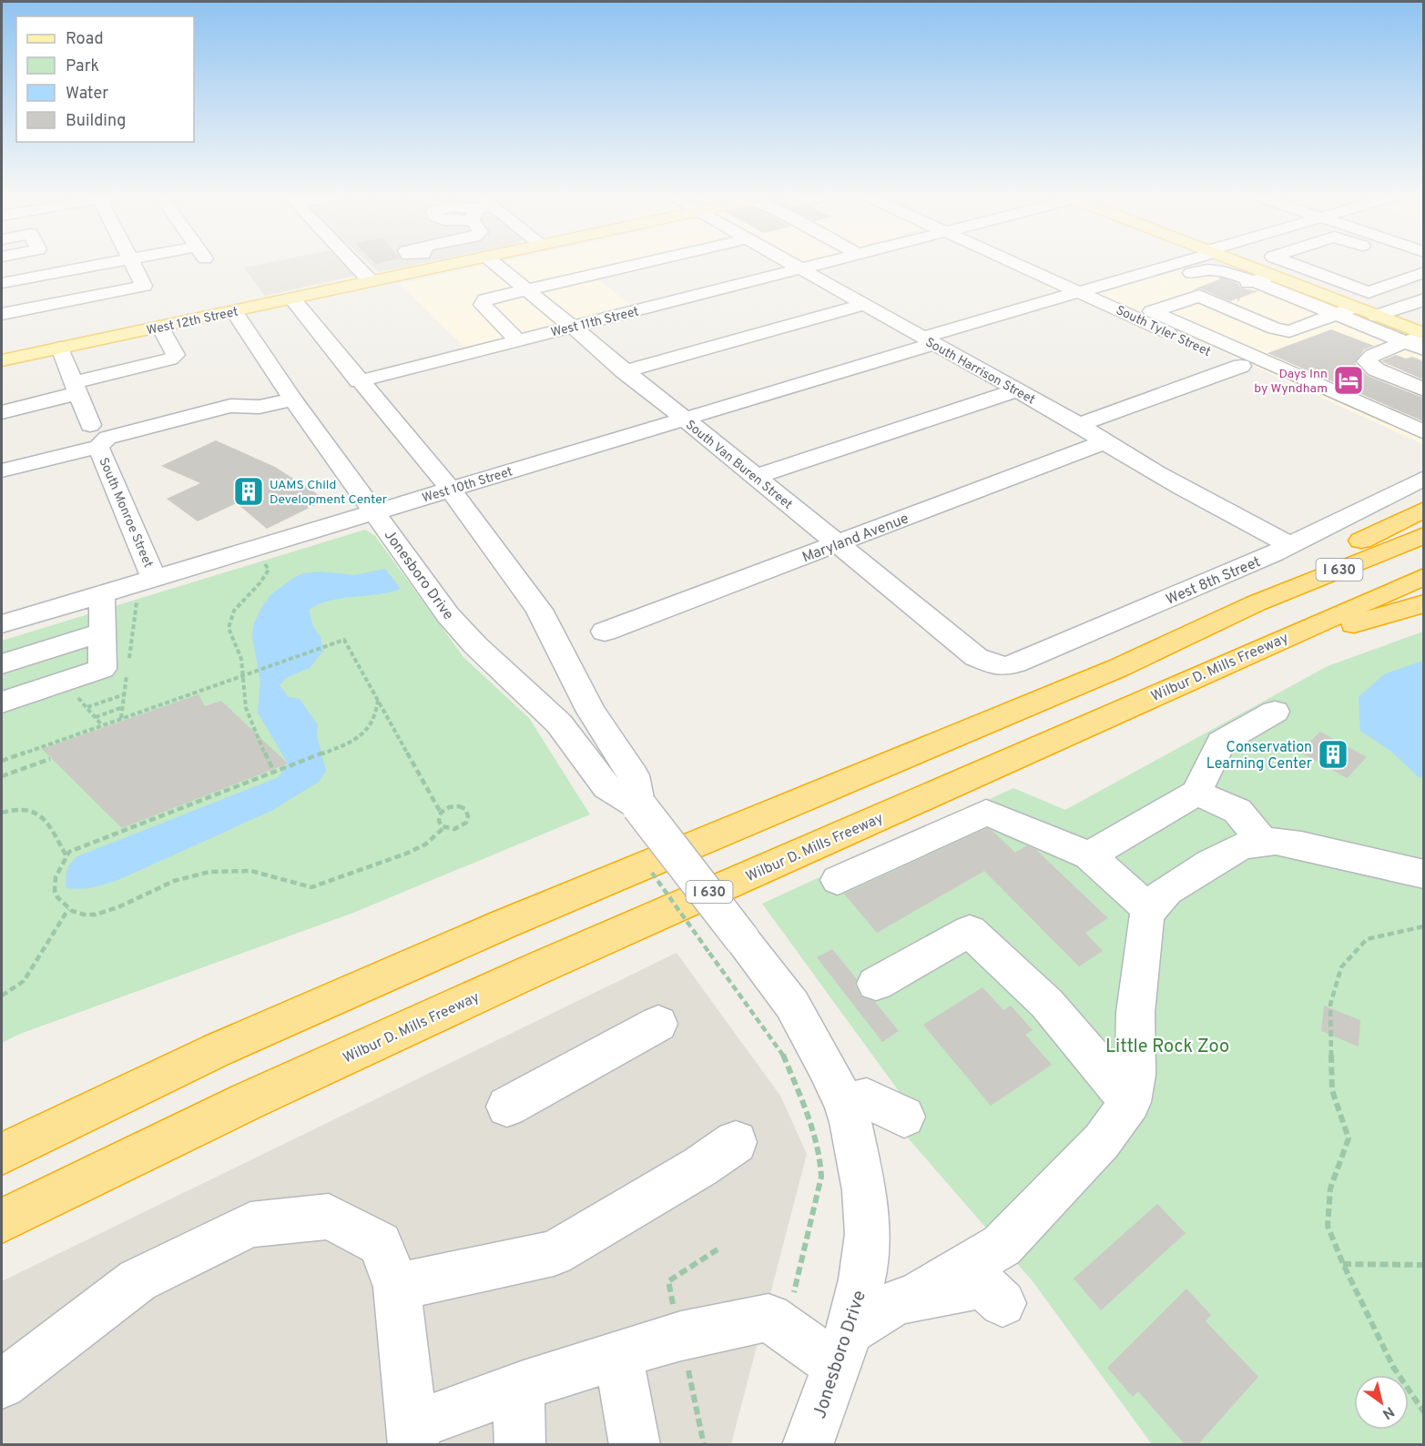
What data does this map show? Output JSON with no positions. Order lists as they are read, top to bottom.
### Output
{
  "streets": {
    "highway": ["I 630", "Wilbur D. Mills Freeway"],
    "main road": ["West 12th Street"],
    "street": [
      "West 11th Street",
      "South Tyler Street",
      "South Harrison Street",
      "South Van Buren Street",
      "West 10th Street",
      "South Monroe Street",
      "Maryland Avenue",
      "Jonesboro Drive",
      "West 8th Street"
    ]
  },
  "crossings": [
    ["West 12th Street", "South Van Buren Street"],
    ["West 12th Street", "South Monroe Street"],
    ["West 12th Street", "Jonesboro Drive"],
    ["West 11th Street", "South Harrison Street"],
    ["West 11th Street", "South Van Buren Street"],
    ["West 11th Street", "Jonesboro Drive"],
    ["South Tyler Street", "West 10th Street"],
    ["South Harrison Street", "West 10th Street"],
    ["South Harrison Street", "Maryland Avenue"],
    ["South Harrison Street", "West 8th Street"],
    ["South Van Buren Street", "West 10th Street"],
    ["South Van Buren Street", "Maryland Avenue"],
    ["South Van Buren Street", "West 8th Street"],
    ["West 10th Street", "South Monroe Street"],
    ["West 10th Street", "Jonesboro Drive"]
  ],
  "parks": ["Little Rock Zoo"],
  "places": {
    "hotel": ["Days Inn by Wyndham"],
    "building": ["UAMS Child Development Center", "Conservation Learning Center"]
  },
  "legend": [
    "Road",
    "Park",
    "Water",
    "Building"
  ],
  "north": "bottom right"
}
